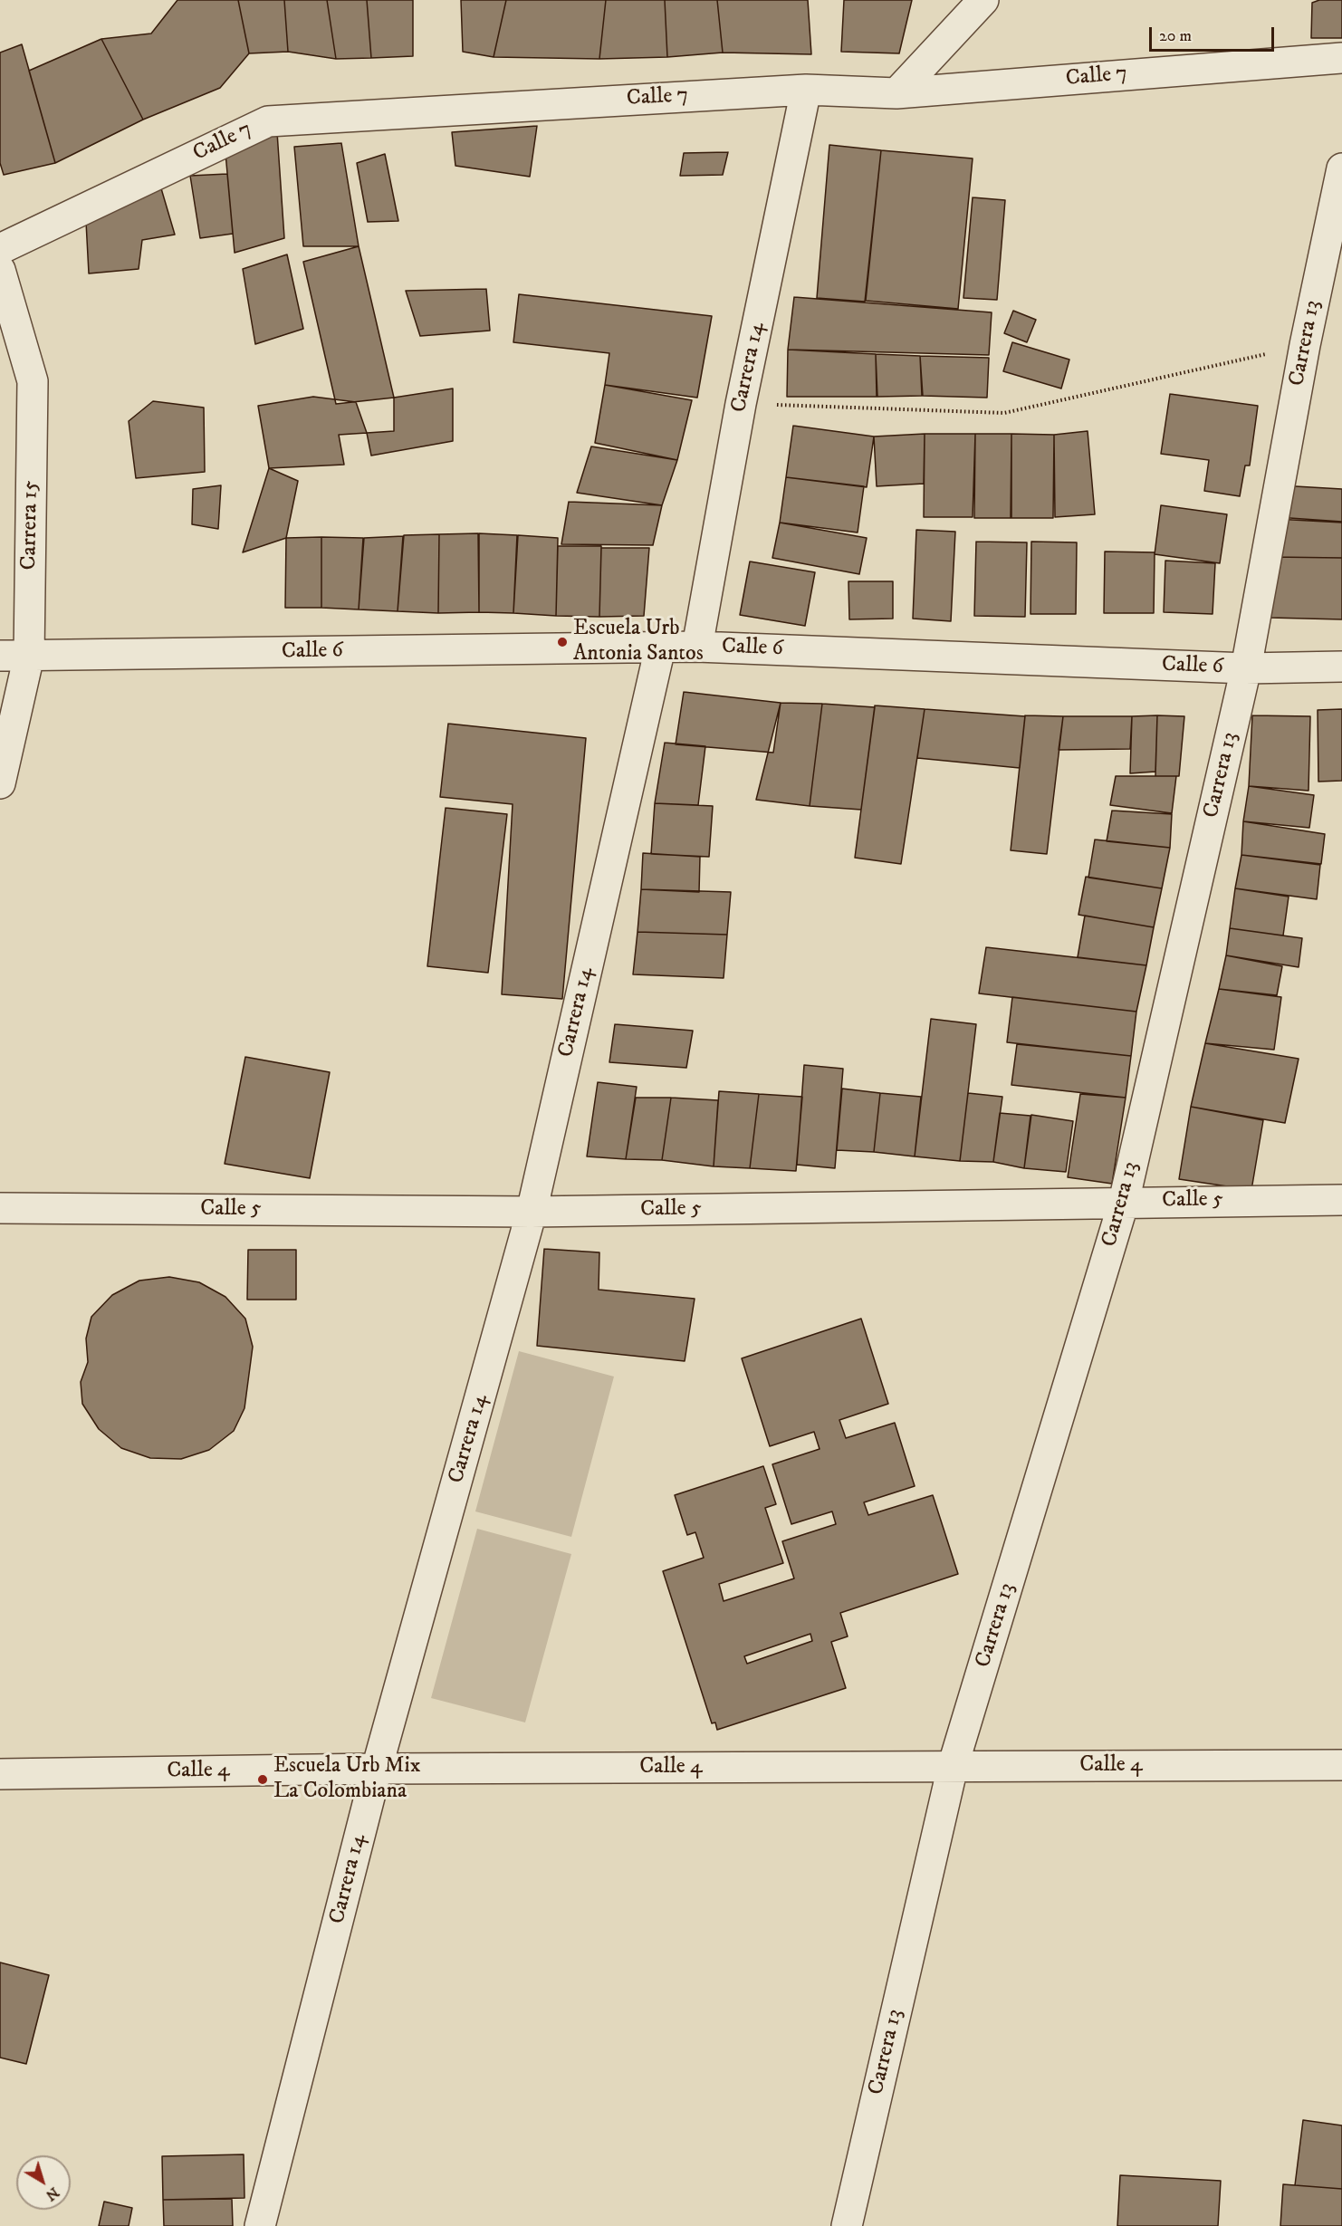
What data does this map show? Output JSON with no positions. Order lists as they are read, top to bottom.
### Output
{
  "streets": {
    "street": [
      "Calle 7",
      "Carrera 13",
      "Carrera 14",
      "Carrera 15",
      "Calle 6",
      "Calle 5",
      "Calle 4"
    ]
  },
  "crossings": [
    ["Calle 7", "Carrera 14"],
    ["Carrera 13", "Calle 6"],
    ["Carrera 13", "Calle 5"],
    ["Carrera 13", "Calle 4"],
    ["Carrera 14", "Calle 6"],
    ["Carrera 14", "Calle 5"],
    ["Carrera 14", "Calle 4"],
    ["Carrera 15", "Calle 6"]
  ],
  "places": ["Escuela Urb Antonia Santos", "Escuela Urb Mix La Colombiana"],
  "scale_bar": "20 m",
  "north": "bottom right"
}
